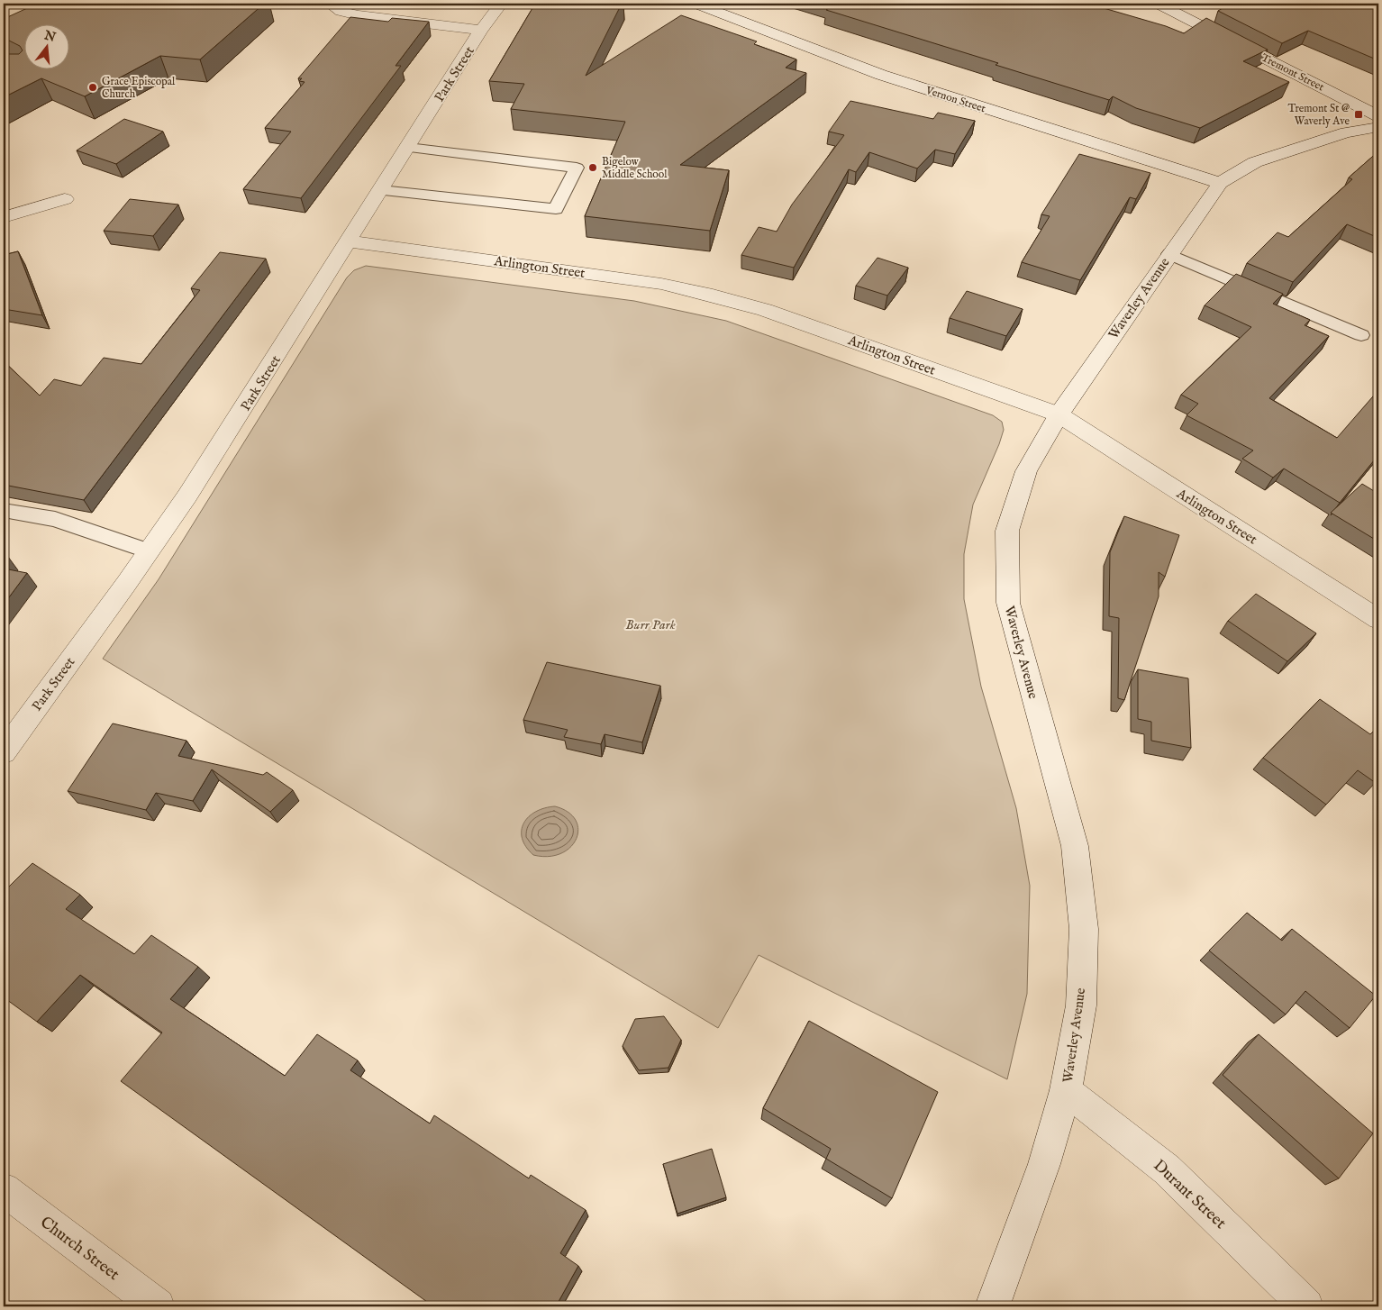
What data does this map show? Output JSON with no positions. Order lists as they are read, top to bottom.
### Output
{
  "streets": {
    "street": [
      "Tremont Street",
      "Park Street",
      "Vernon Street",
      "Arlington Street",
      "Waverley Avenue",
      "Durant Street",
      "Church Street"
    ]
  },
  "crossings": [
    ["Park Street", "Arlington Street"],
    ["Vernon Street", "Waverley Avenue"],
    ["Arlington Street", "Waverley Avenue"],
    ["Waverley Avenue", "Durant Street"]
  ],
  "parks": ["Burr Park"],
  "places": {
    "other": ["Grace Episcopal Church", "Bigelow Middle School"],
    "transit": ["Tremont St @ Waverly Ave"]
  },
  "north": "top"
}
